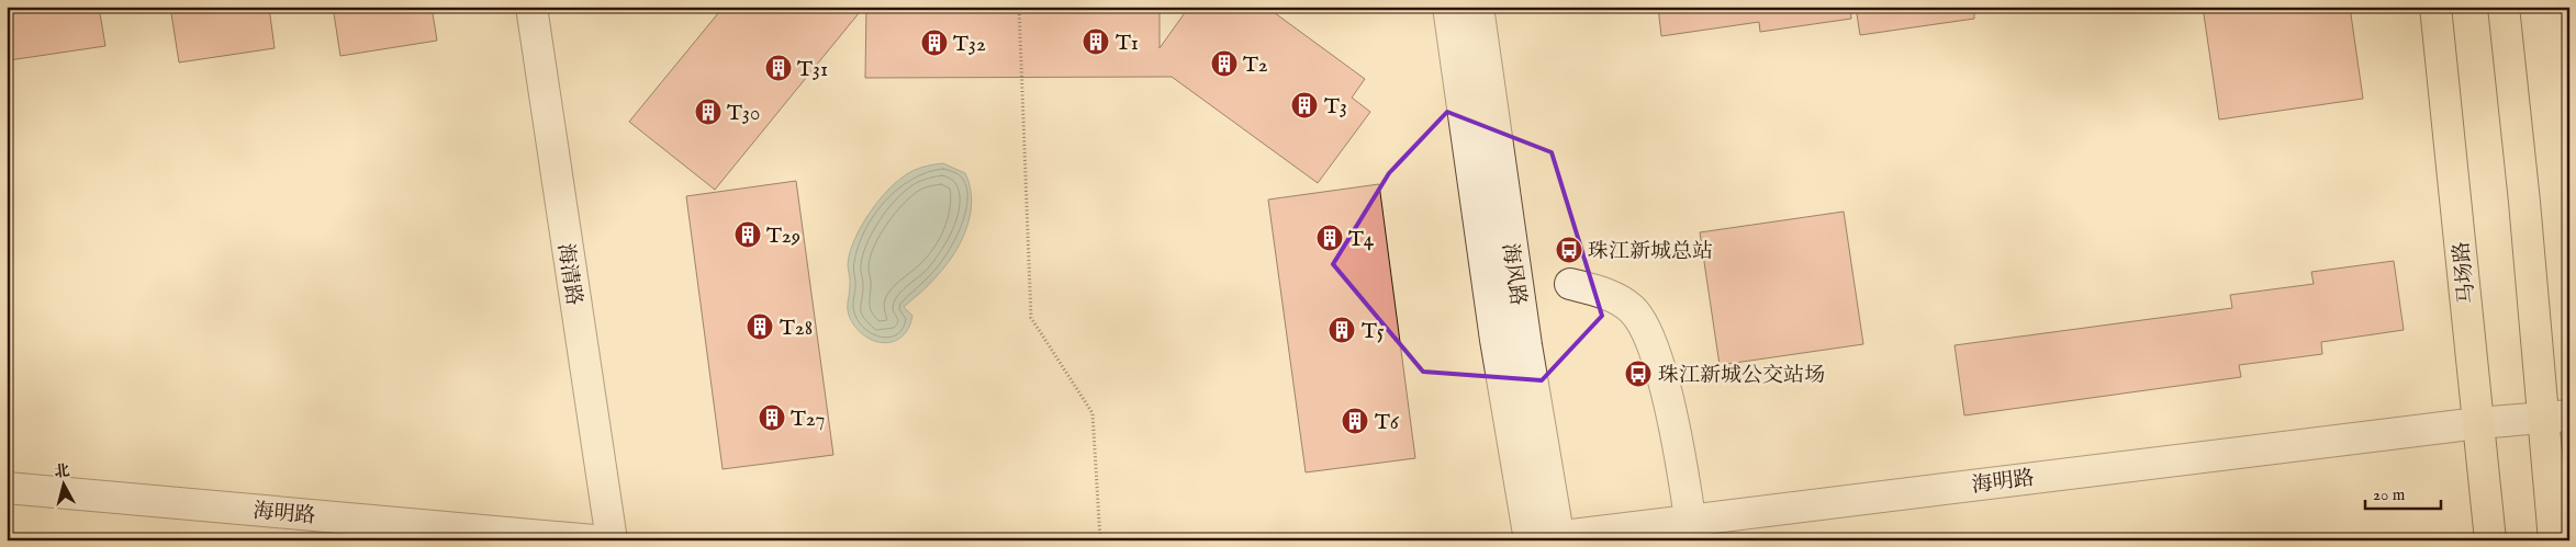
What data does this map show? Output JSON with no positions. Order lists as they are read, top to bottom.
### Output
{
  "streets": {
    "main road": ["马场路"],
    "street": ["海清路", "海风路", "海明路"]
  },
  "crossings": [
    ["马场路", "海明路"],
    ["海风路", "海明路"]
  ],
  "places": {
    "building": [
      "T1",
      "T32",
      "T2",
      "T31",
      "T3",
      "T30",
      "T29",
      "T4",
      "T28",
      "T5",
      "T27",
      "T6"
    ],
    "bus stop": ["珠江新城总站", "珠江新城公交站场"]
  },
  "scale_bar": "20 m",
  "north": "top"
}
